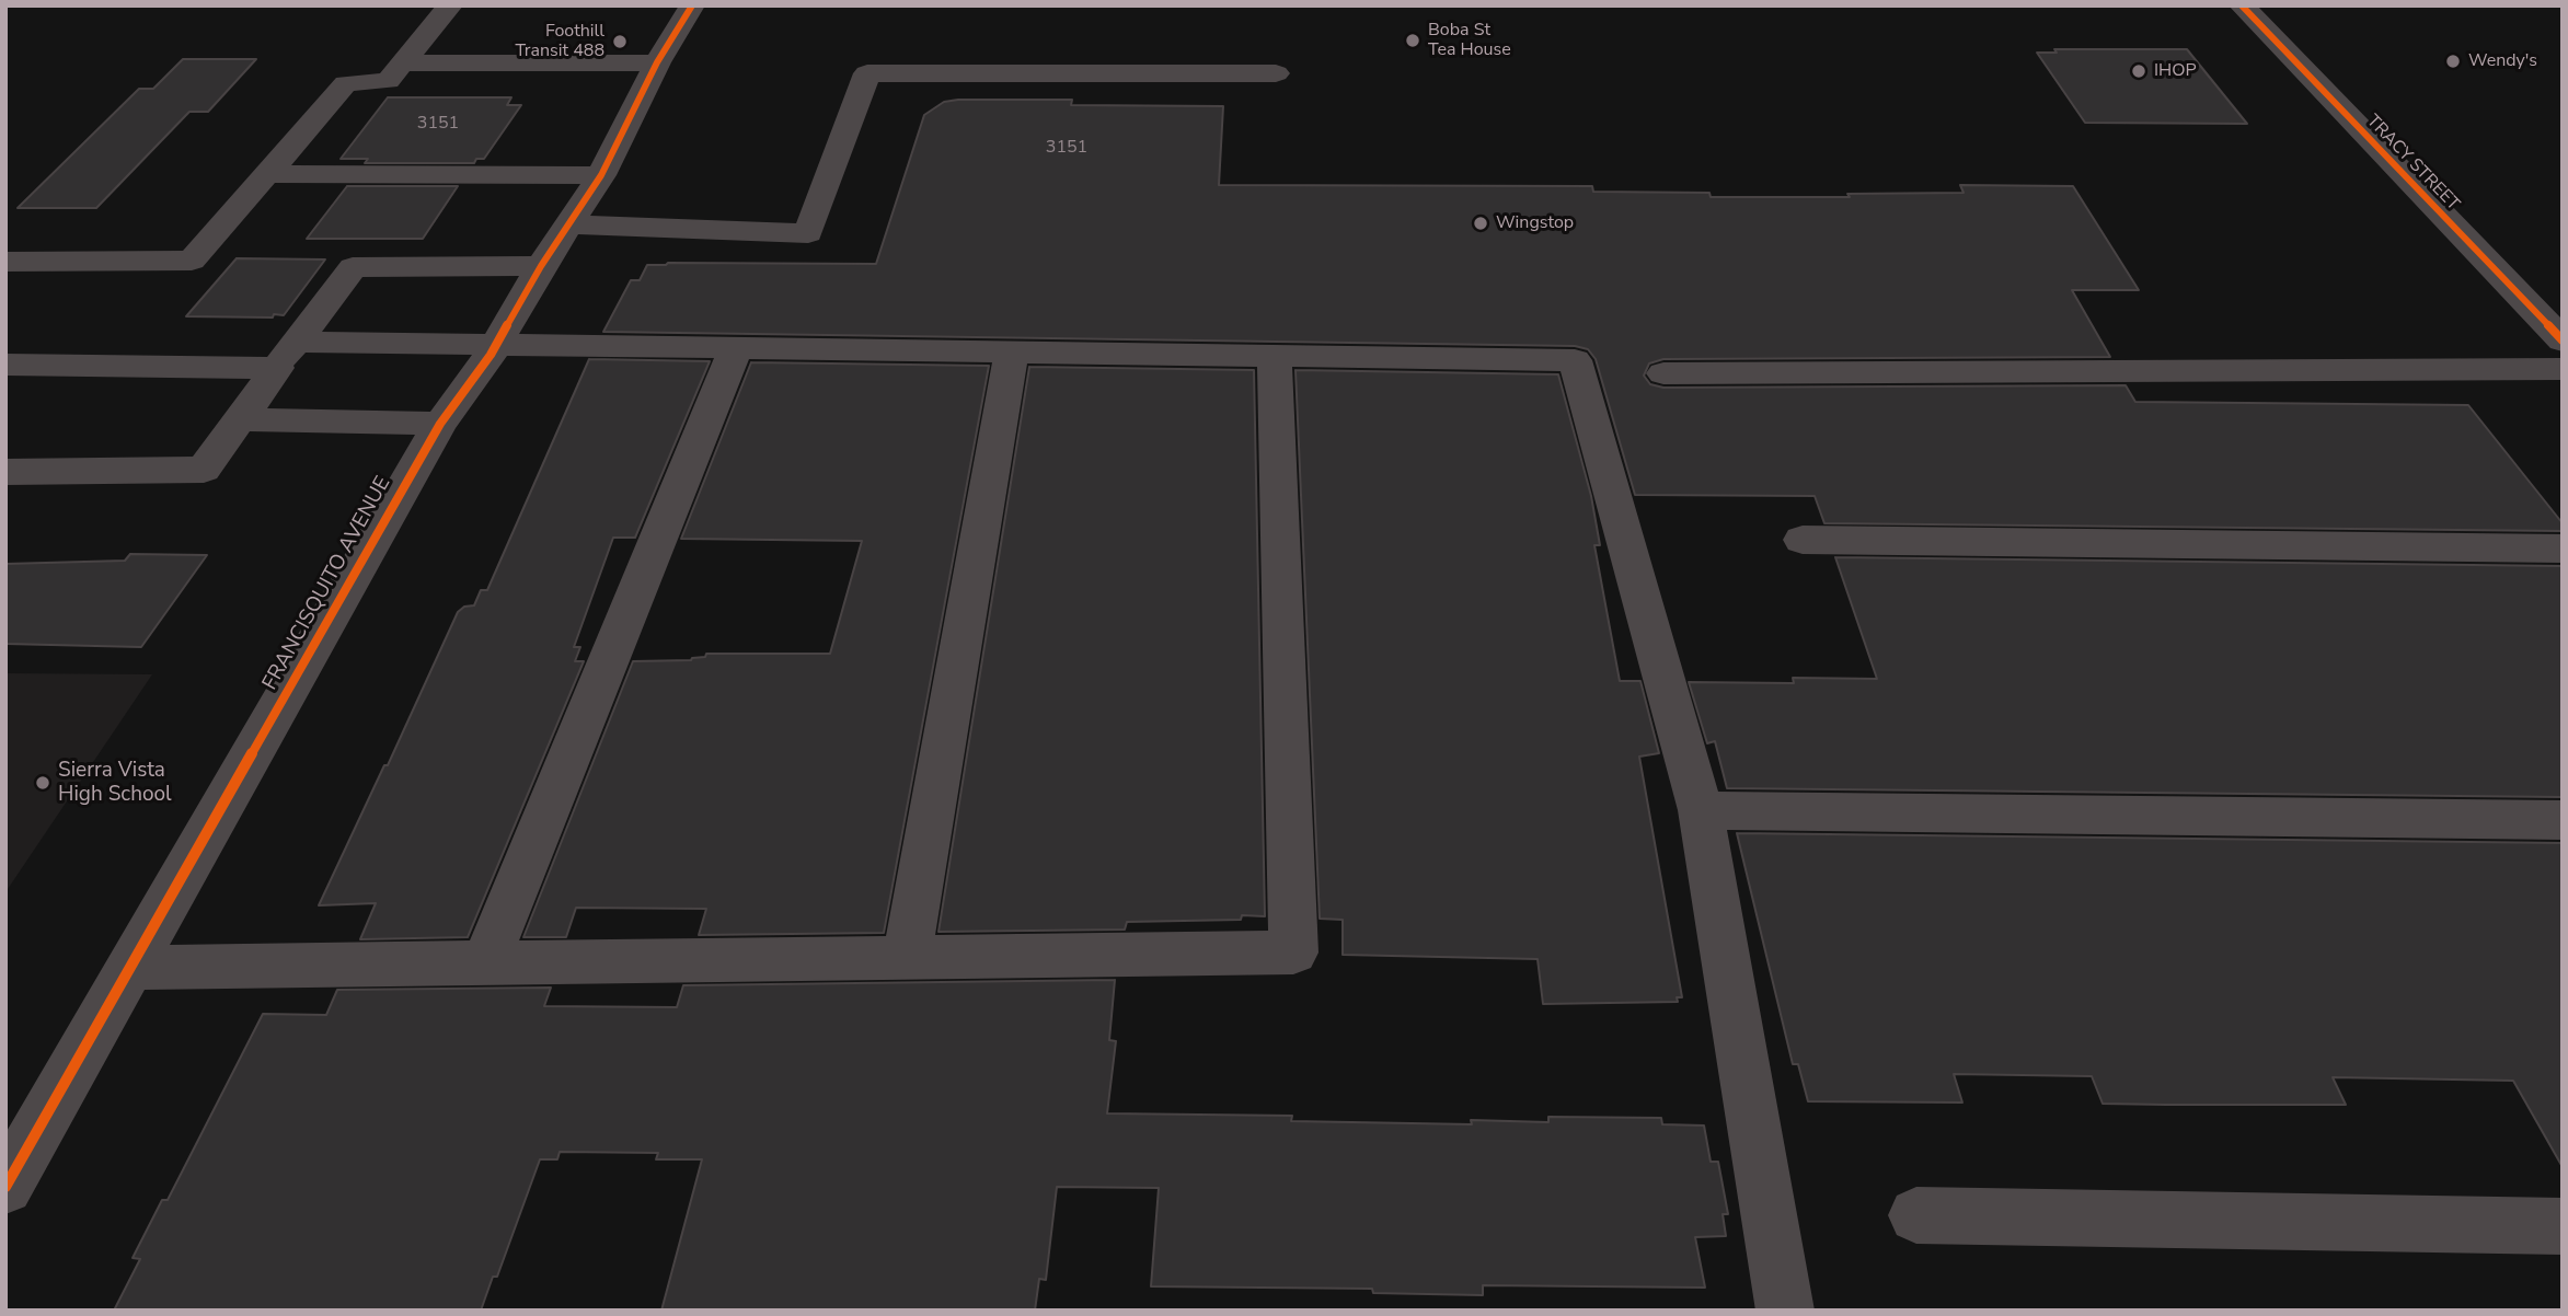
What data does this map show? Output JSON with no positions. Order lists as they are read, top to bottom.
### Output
{
  "streets": {
    "street": ["TRACY STREET", "FRANCISQUITO AVENUE"]
  },
  "places": [
    "Boba St Tea House",
    "Foothill Transit 488",
    "Wendy's",
    "IHOP",
    "Wingstop",
    "Sierra Vista High School"
  ],
  "house_numbers": ["3151", "3151"]
}
